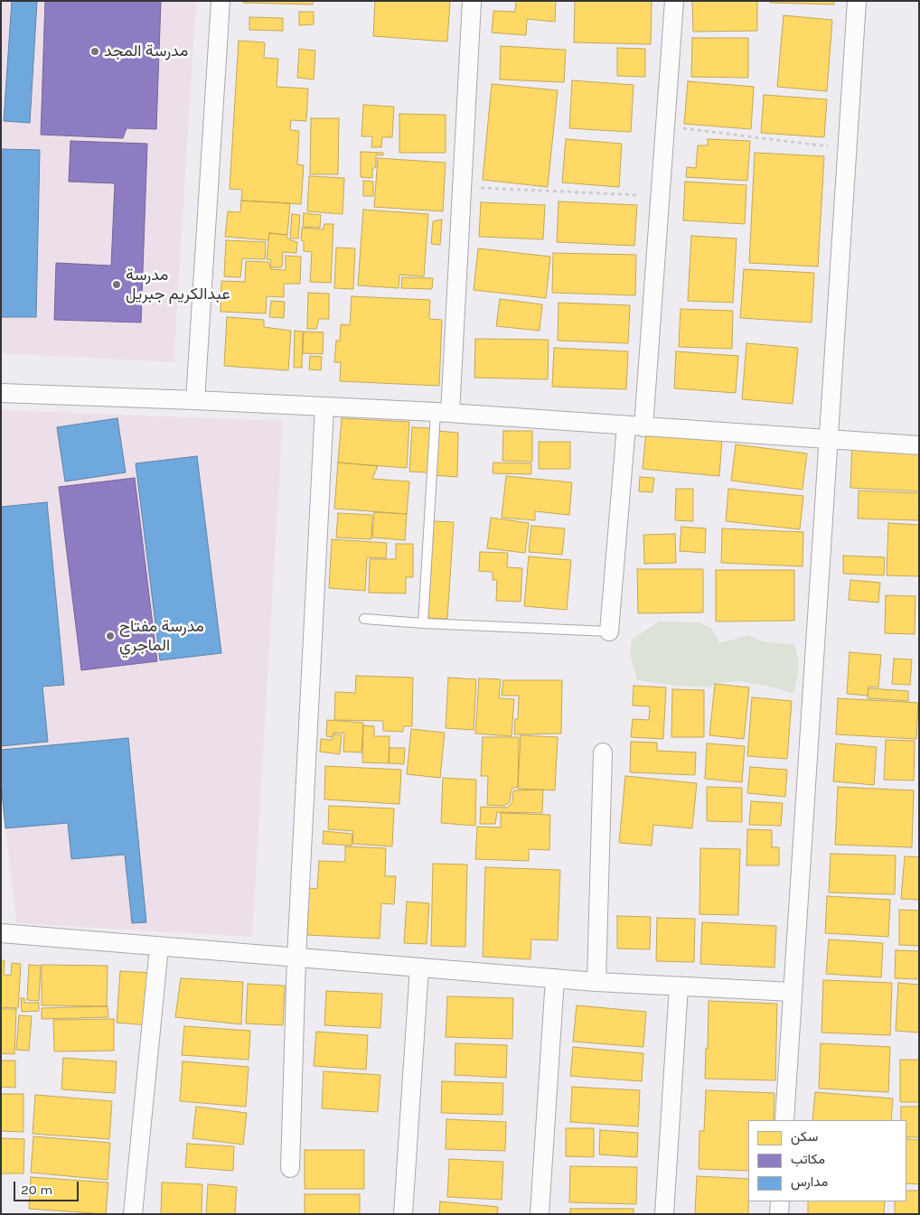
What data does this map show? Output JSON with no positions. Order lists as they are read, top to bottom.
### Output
{
  "places": ["مدرسة المجد", "مدرسة عبدالكريم جبريل", "مدرسة مفتاح الماجري"],
  "legend": ["سكن", "مكاتب", "مدارس"],
  "scale_bar": "20 m"
}
